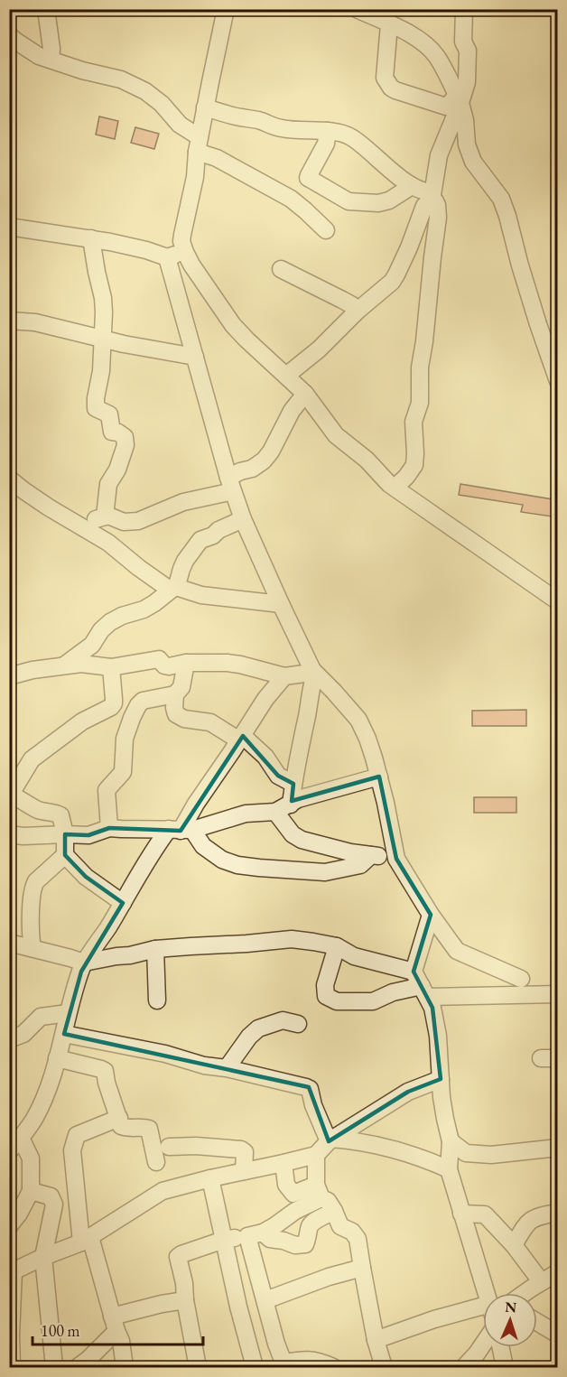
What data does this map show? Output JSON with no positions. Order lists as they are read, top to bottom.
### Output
{
  "scale_bar": "100 m",
  "north": "top"
}
